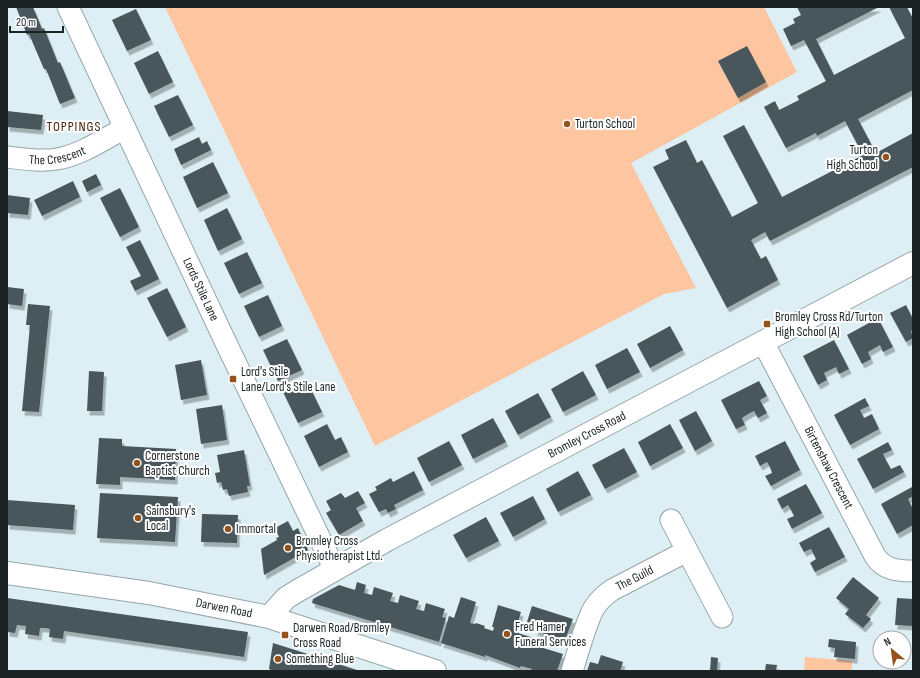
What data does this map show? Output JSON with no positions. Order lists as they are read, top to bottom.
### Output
{
  "streets": {
    "street": [
      "The Crescent",
      "Lords Stile Lane",
      "Bromley Cross Road",
      "Birtenshaw Crescent",
      "The Guild",
      "Darwen Road"
    ]
  },
  "crossings": [
    ["The Crescent", "Lords Stile Lane"],
    ["Lords Stile Lane", "Bromley Cross Road"],
    ["Bromley Cross Road", "Birtenshaw Crescent"],
    ["Bromley Cross Road", "Darwen Road"]
  ],
  "districts": ["TOPPINGS"],
  "places": {
    "other": [
      "Turton School",
      "Turton High School",
      "Cornerstone Baptist Church",
      "Sainsbury's Local",
      "Immortal",
      "Bromley Cross Physiotherapist Ltd.",
      "Fred Hamer Funeral Services",
      "Something Blue"
    ],
    "transit": ["Bromley Cross Rd/Turton High School (A)", "Lord's Stile Lane/Lord's Stile Lane", "Darwen Road/Bromley Cross Road"]
  },
  "scale_bar": "20 m",
  "north": "top left"
}
